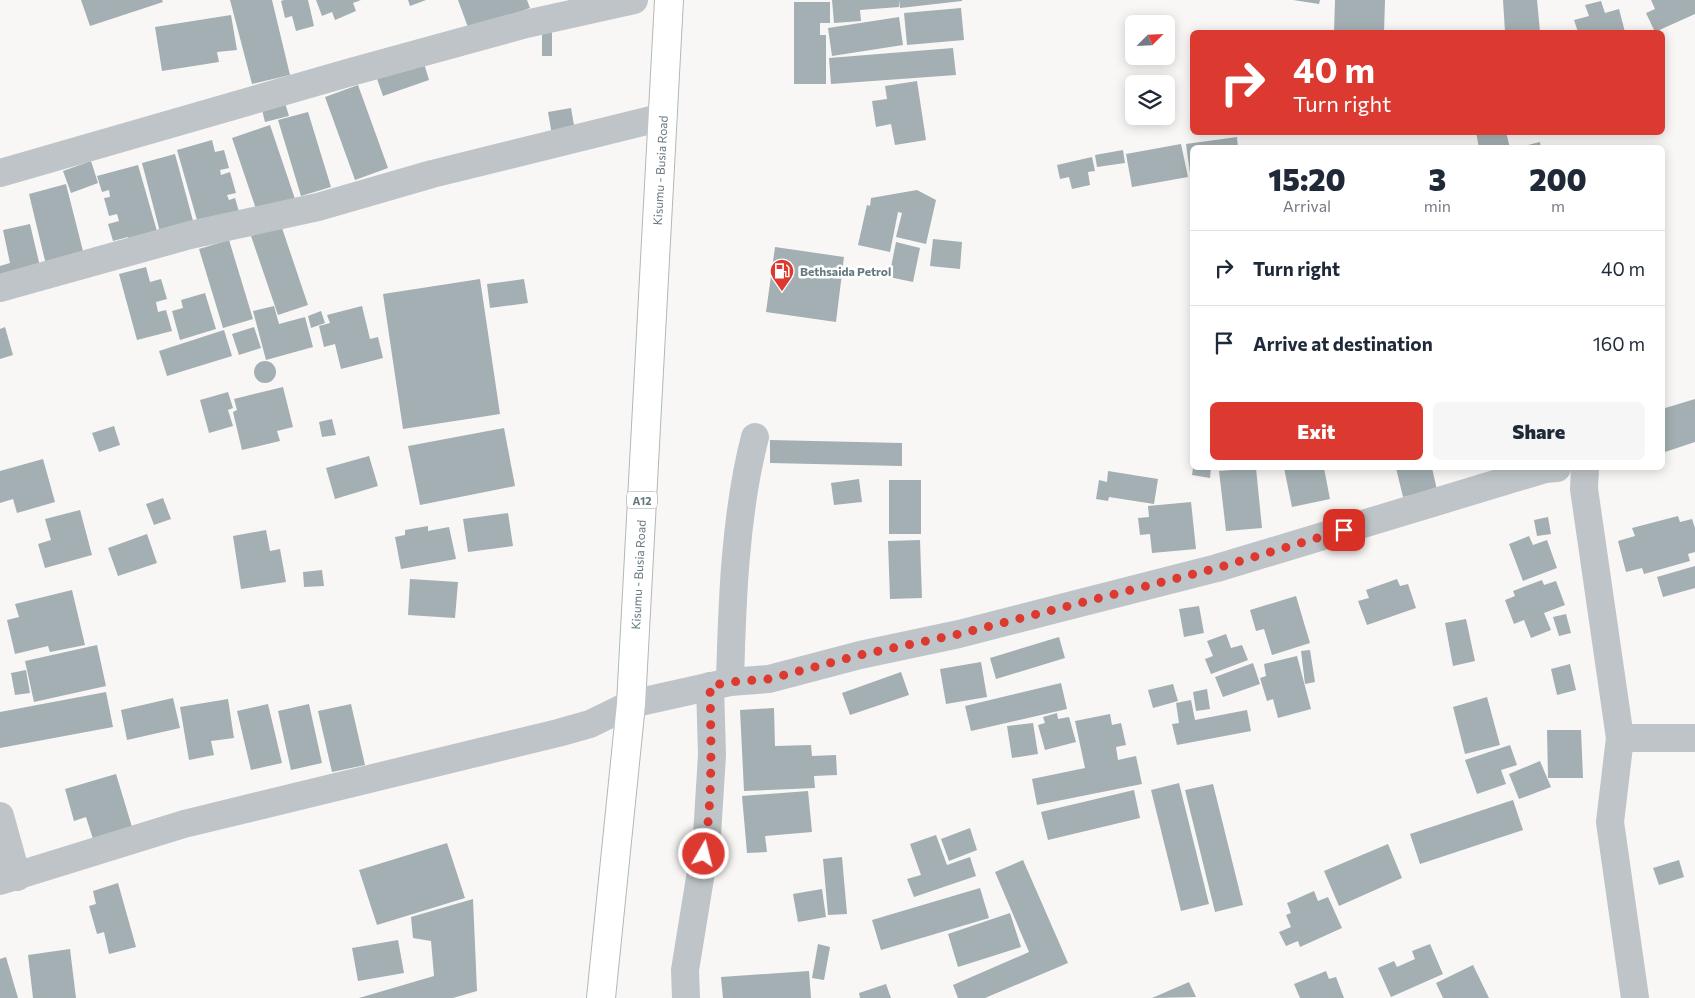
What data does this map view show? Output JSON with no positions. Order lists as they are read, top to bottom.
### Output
{
  "streets": {
    "highway": ["Kisumu - Busia Road", "A12"]
  },
  "places": {
    "fuel station": ["Bethsaida Petrol"]
  },
  "north": "top right",
  "page": {
    "turn": ["40 m", "Turn right"],
    "eta": [
      "15:20",
      "Arrival",
      "3",
      "min",
      "200",
      "m"
    ],
    "list": [
      {
        "name": "Turn right",
        "value": "40 m"
      },
      {
        "name": "Arrive at destination",
        "value": "160 m"
      }
    ],
    "buttons": ["Exit", "Share"]
  }
}
